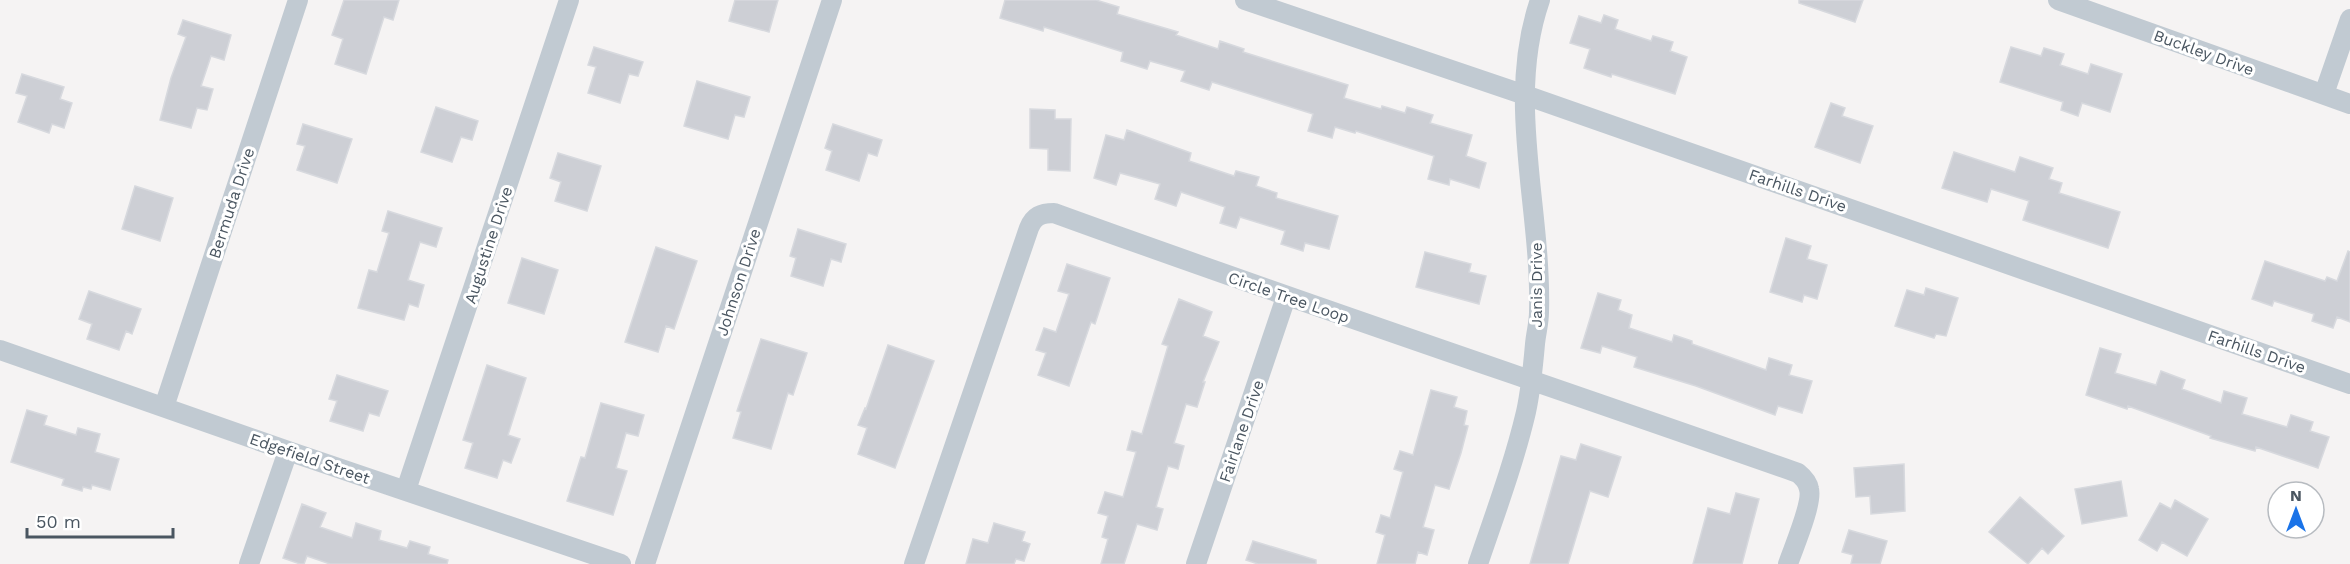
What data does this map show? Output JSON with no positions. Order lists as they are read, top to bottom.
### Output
{
  "streets": {
    "street": [
      "Buckley Drive",
      "Farhills Drive",
      "Bermuda Drive",
      "Augustine Drive",
      "Johnson Drive",
      "Janis Drive",
      "Circle Tree Loop",
      "Fairlane Drive",
      "Edgefield Street"
    ]
  },
  "crossings": [
    ["Farhills Drive", "Janis Drive"],
    ["Bermuda Drive", "Edgefield Street"],
    ["Augustine Drive", "Edgefield Street"],
    ["Janis Drive", "Circle Tree Loop"],
    ["Circle Tree Loop", "Fairlane Drive"]
  ],
  "scale_bar": "50 m",
  "north": "top"
}
